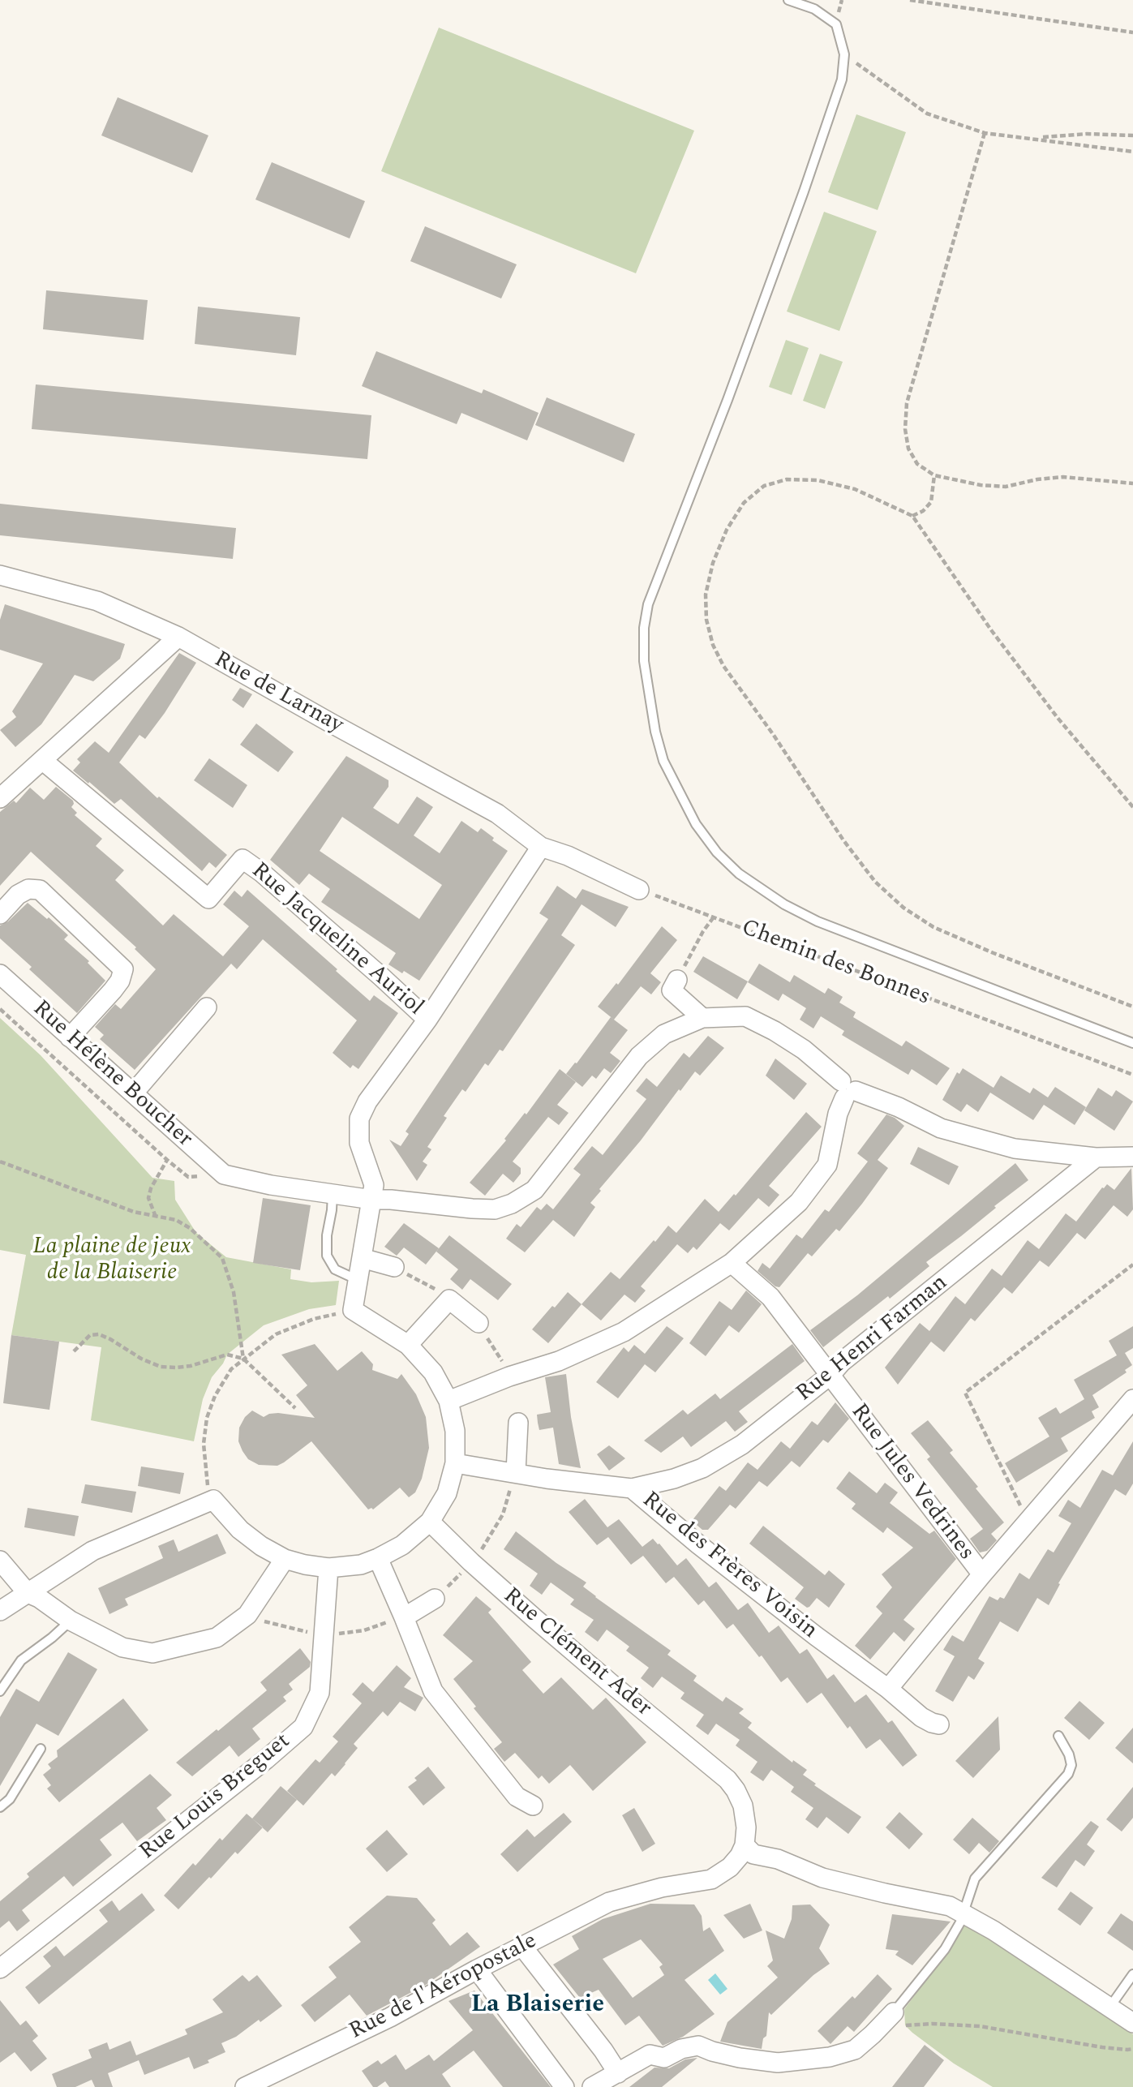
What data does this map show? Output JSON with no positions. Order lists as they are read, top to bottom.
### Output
{
  "streets": {
    "street": [
      "Rue de Larnay",
      "Rue Jacqueline Auriol",
      "Rue Hélène Boucher",
      "Rue Henri Farman",
      "Rue Jules Vedrines",
      "Rue des Frères Voisin",
      "Rue Clément Ader",
      "Rue Louis Breguet",
      "Rue de l'Aéropostale"
    ],
    "path": ["Chemin des Bonnes"]
  },
  "crossings": [
    ["Rue Henri Farman", "Rue Jules Vedrines"],
    ["Rue Henri Farman", "Rue des Frères Voisin"],
    ["Rue Clément Ader", "Rue de l'Aéropostale"]
  ],
  "districts": ["La Blaiserie"],
  "parks": ["La plaine de jeux de la Blaiserie"]
}
